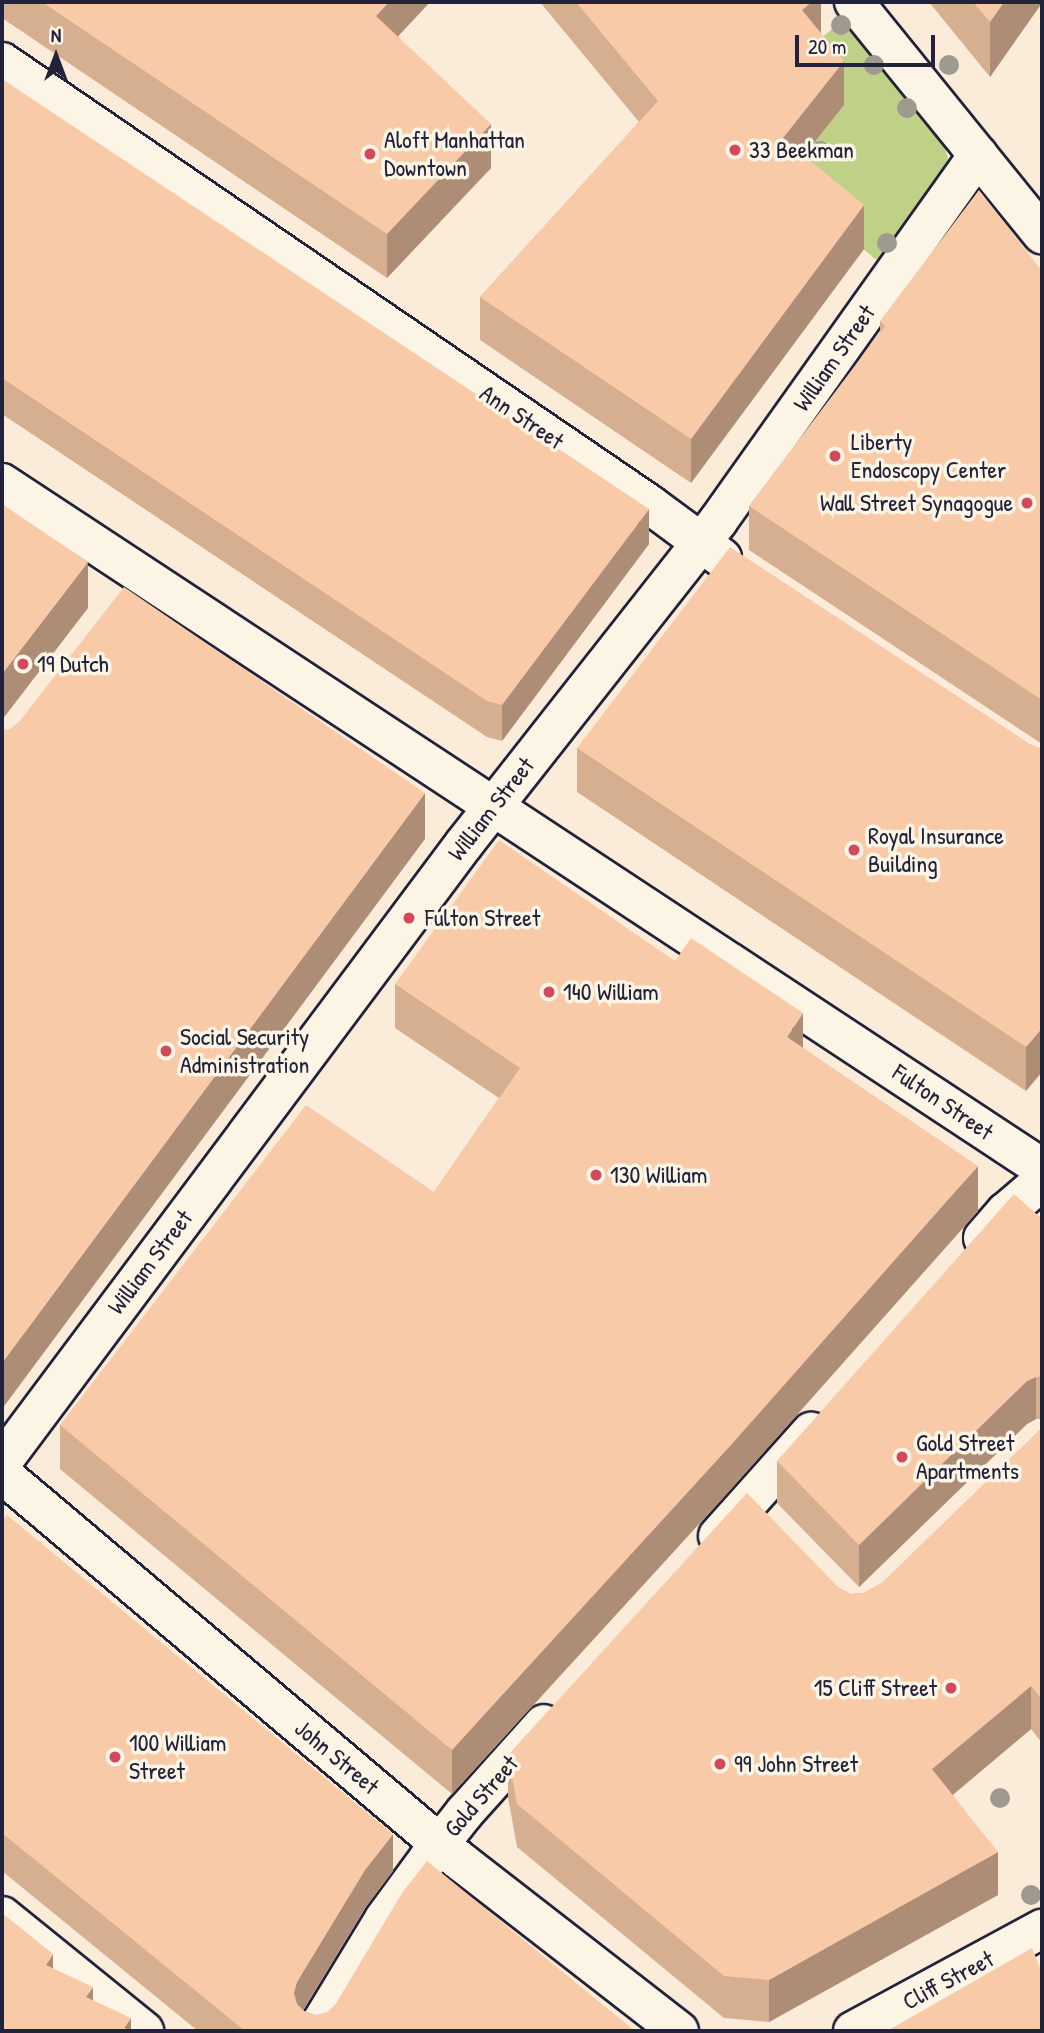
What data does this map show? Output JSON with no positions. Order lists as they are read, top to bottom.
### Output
{
  "streets": {
    "street": [
      "William Street",
      "Ann Street",
      "Fulton Street",
      "John Street",
      "Gold Street",
      "Cliff Street"
    ]
  },
  "crossings": [
    ["William Street", "Ann Street"],
    ["William Street", "Fulton Street"],
    ["John Street", "Gold Street"]
  ],
  "places": [
    "33 Beekman",
    "Aloft Manhattan Downtown",
    "Liberty Endoscopy Center",
    "Wall Street Synagogue",
    "19 Dutch",
    "Royal Insurance Building",
    "Fulton Street",
    "140 William",
    "Social Security Administration",
    "130 William",
    "Gold Street Apartments",
    "15 Cliff Street",
    "100 William Street",
    "99 John Street"
  ],
  "scale_bar": "20 m",
  "north": "top"
}
